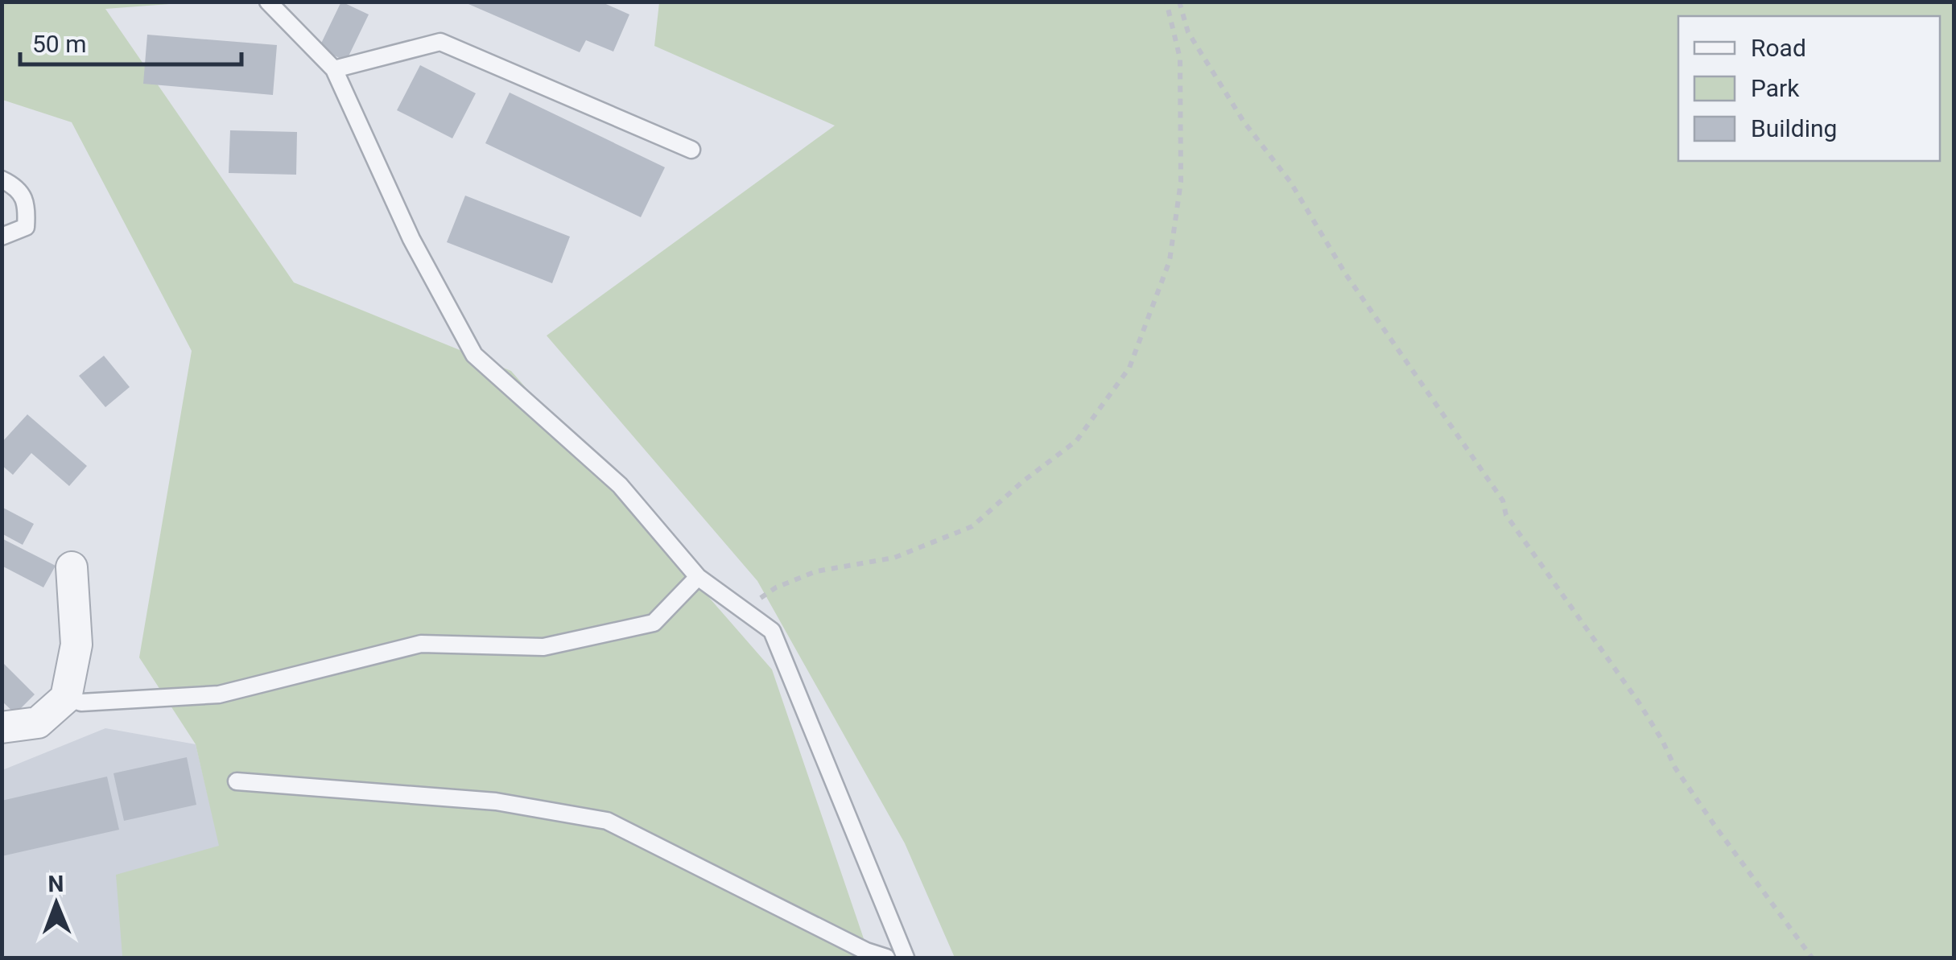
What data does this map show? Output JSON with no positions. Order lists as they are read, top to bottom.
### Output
{
  "legend": ["Road", "Park", "Building"],
  "scale_bar": "50 m",
  "north": "top"
}
